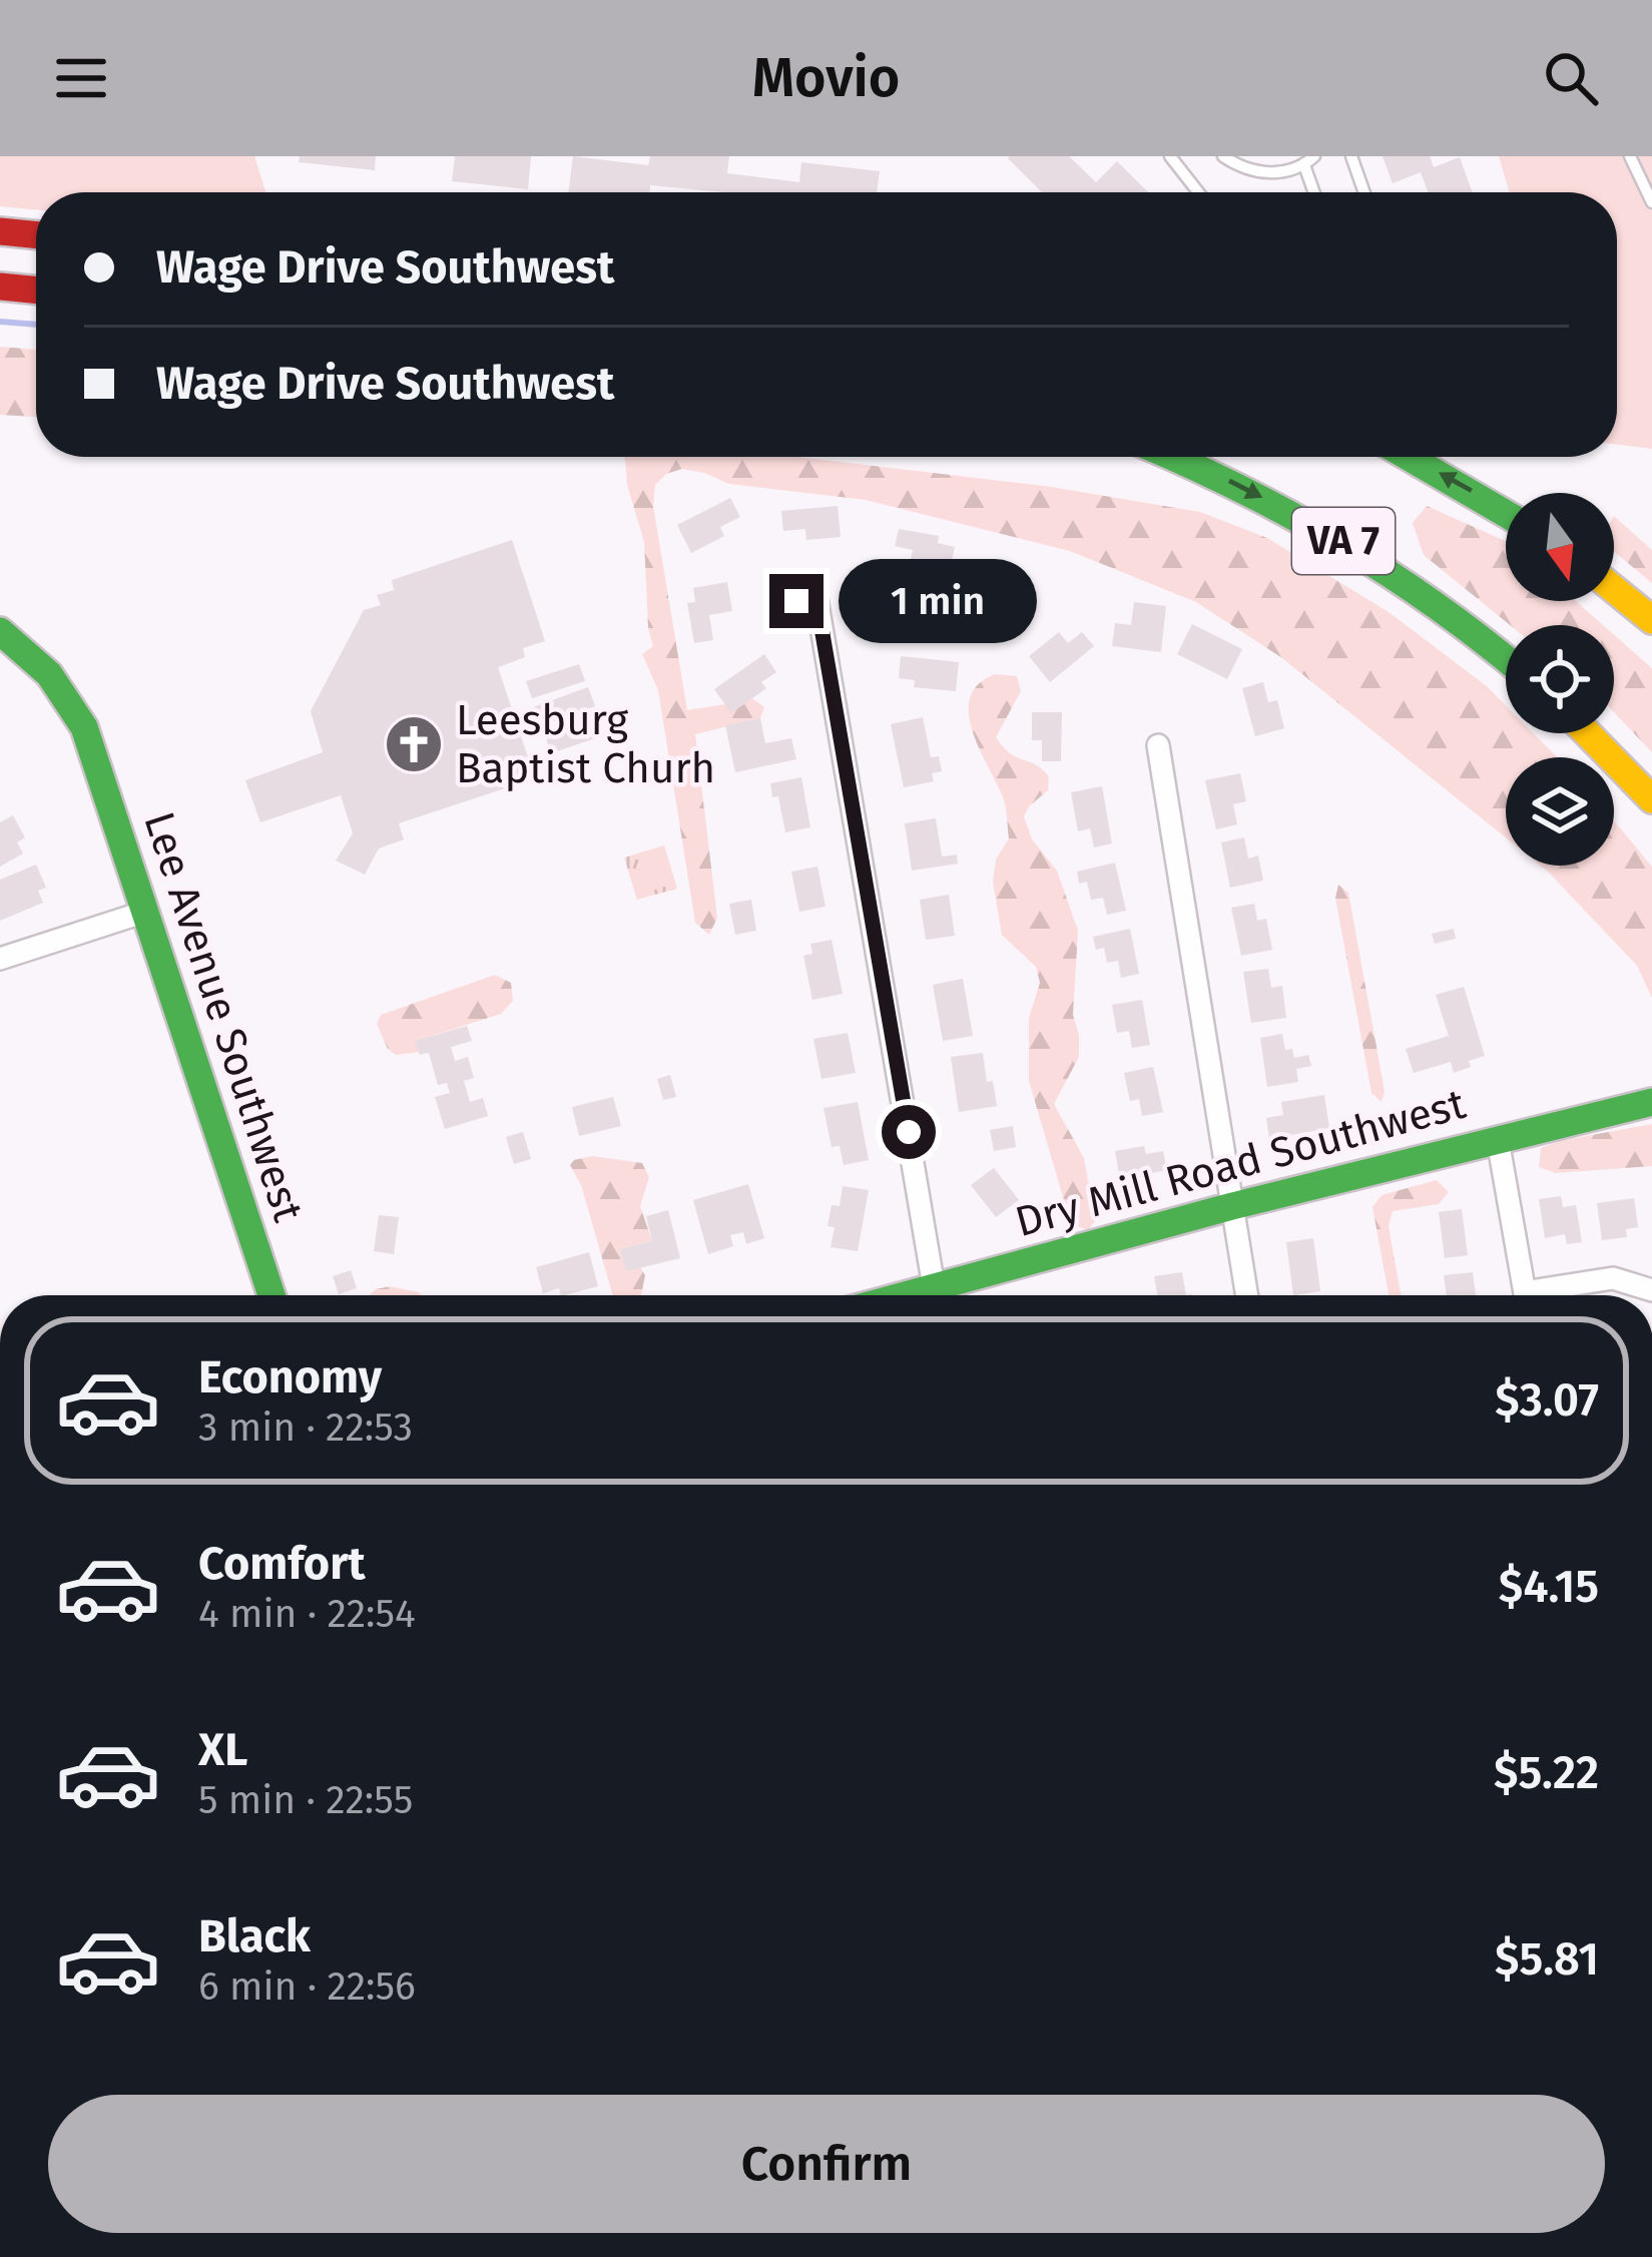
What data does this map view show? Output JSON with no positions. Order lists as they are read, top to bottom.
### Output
{
  "streets": {
    "main road": ["VA 7", "Lee Avenue Southwest", "Dry Mill Road Southwest"]
  },
  "places": {
    "church": ["Leesburg Baptist Churh"]
  },
  "north": "bottom",
  "page": {
    "header": "Movio",
    "banner": ["Wage Drive Southwest", "Wage Drive Southwest"],
    "bubble": "1 min",
    "list": [
      {
        "name": "Economy",
        "note": "3 min · 22:53",
        "value": "$3.07"
      },
      {
        "name": "Comfort",
        "note": "4 min · 22:54",
        "value": "$4.15"
      },
      {
        "name": "XL",
        "note": "5 min · 22:55",
        "value": "$5.22"
      },
      {
        "name": "Black",
        "note": "6 min · 22:56",
        "value": "$5.81"
      }
    ],
    "buttons": "Confirm"
  }
}
